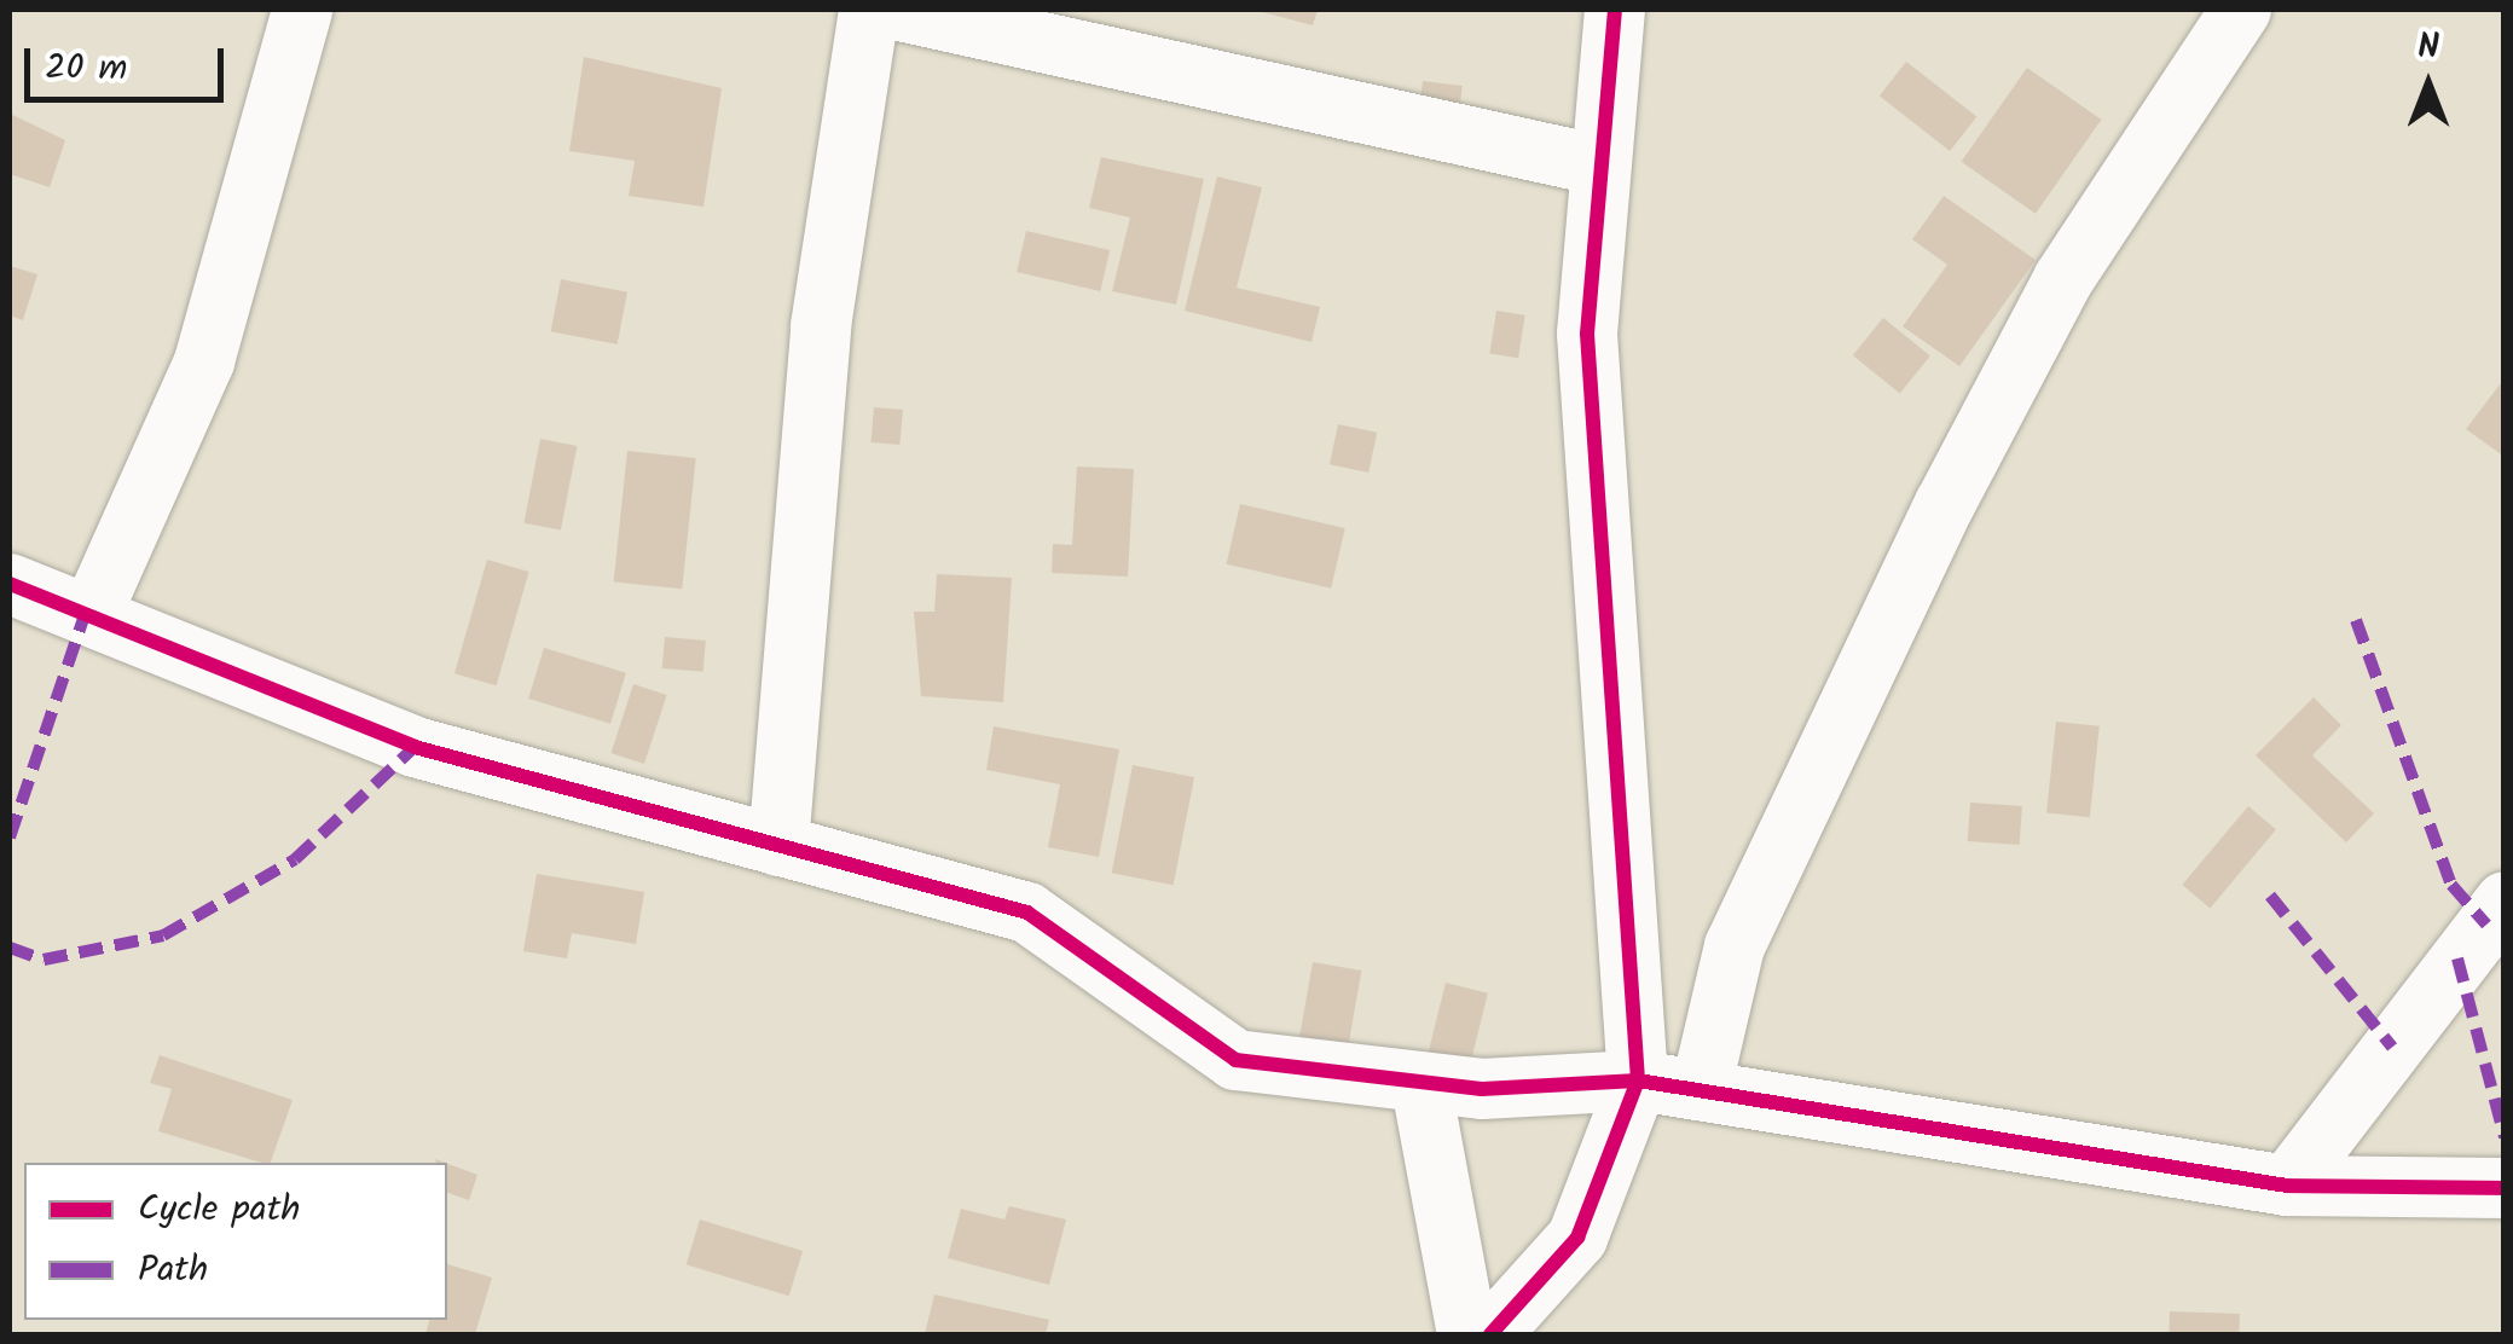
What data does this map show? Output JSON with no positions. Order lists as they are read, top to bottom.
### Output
{
  "legend": ["Cycle path", "Path"],
  "scale_bar": "20 m",
  "north": "top"
}
